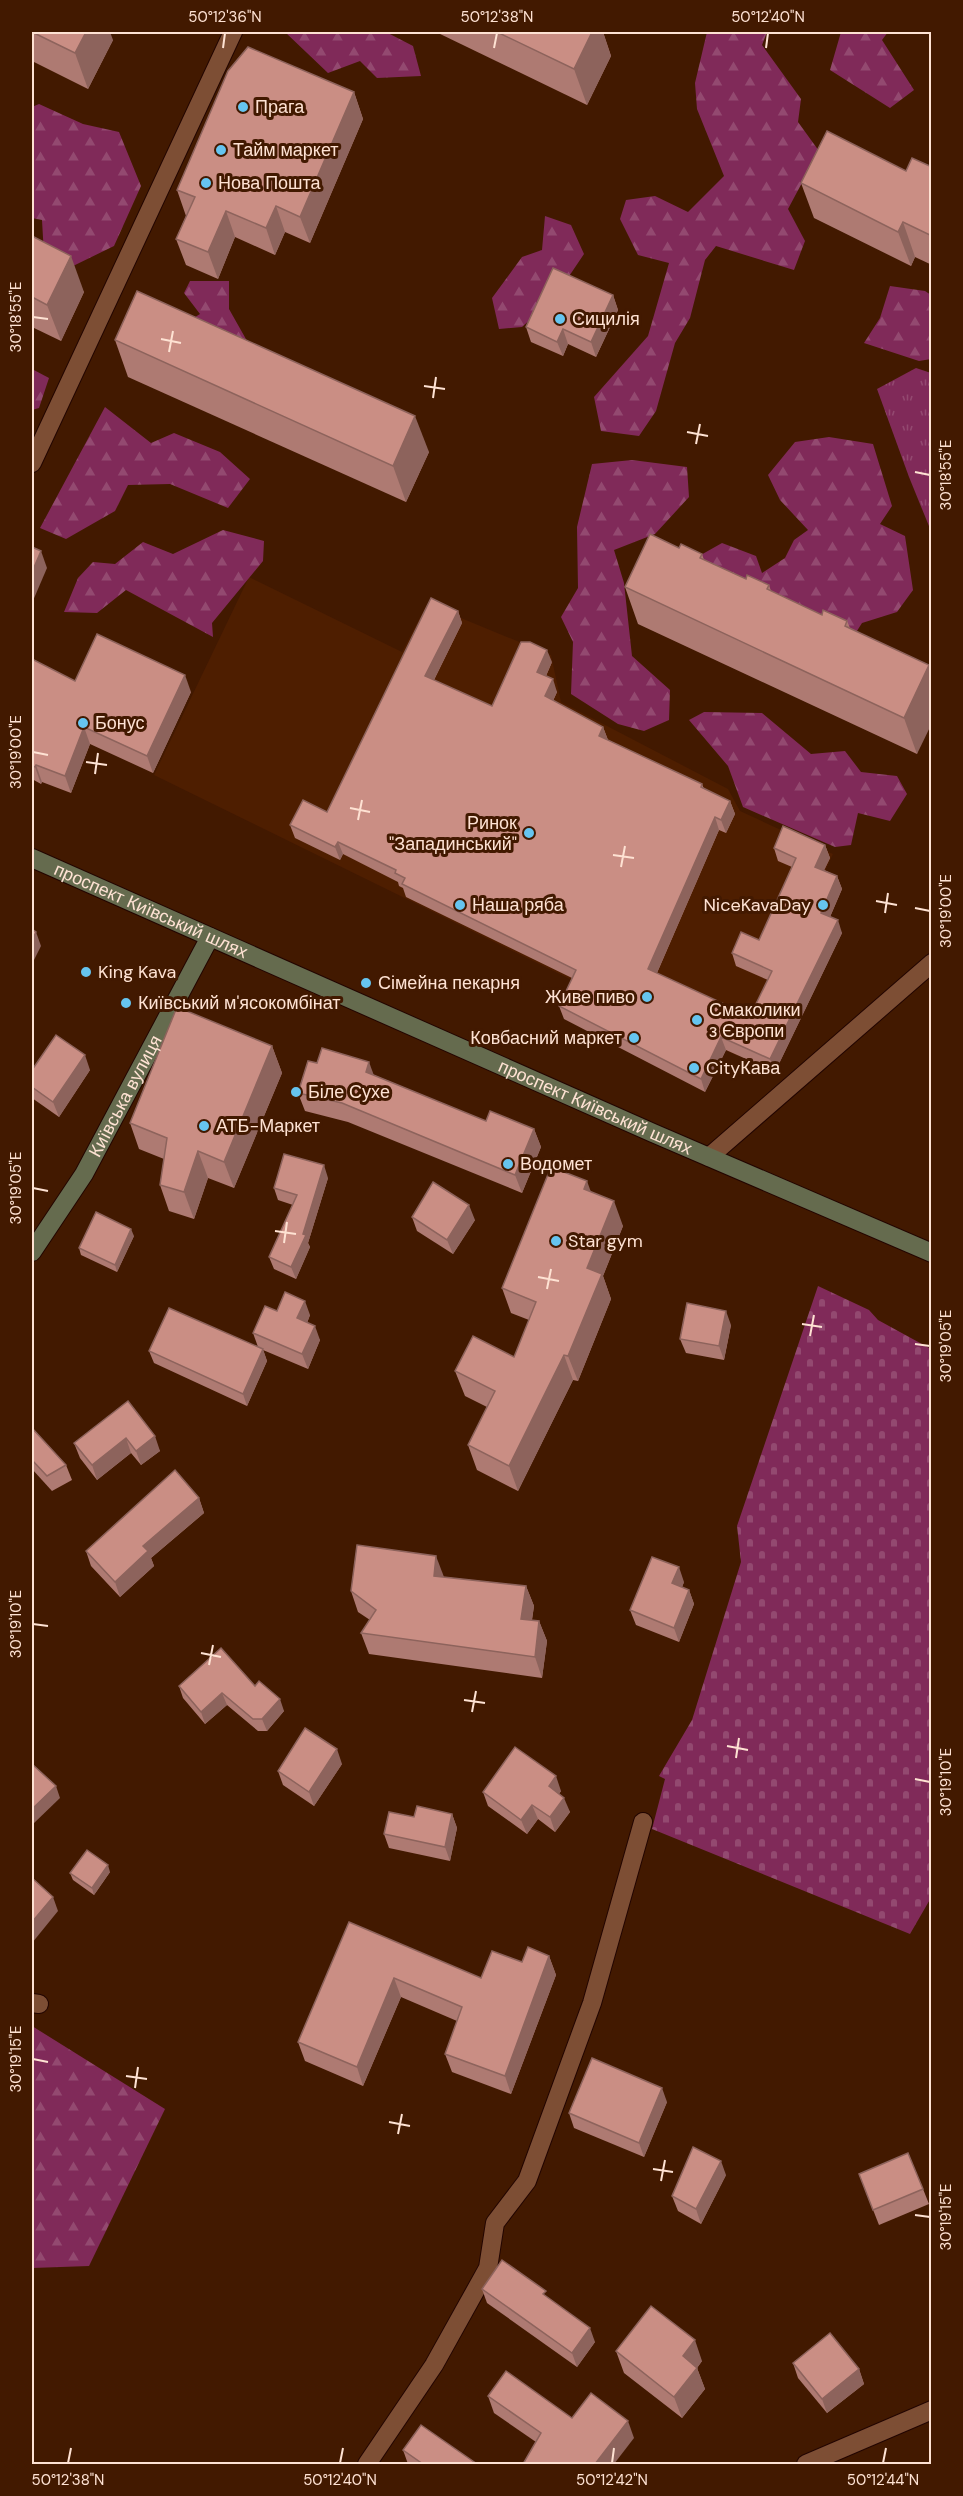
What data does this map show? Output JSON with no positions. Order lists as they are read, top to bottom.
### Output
{
  "streets": {
    "main road": ["проспект Київський шлях", "Київська вулиця"]
  },
  "crossings": [
    ["проспект Київський шлях", "Київська вулиця"]
  ],
  "places": [
    "Прага",
    "Тайм маркет",
    "Нова Пошта",
    "Сицилія",
    "Бонус",
    "Ринок \"Западинський\"",
    "Наша ряба",
    "NiceKavaDay",
    "King Kava",
    "Сімейна пекарня",
    "Живе пиво",
    "Київський м'ясокомбінат",
    "Смаколики з Європи",
    "Ковбасний маркет",
    "CityКава",
    "Біле Сухе",
    "АТБ-Маркет",
    "Водомет",
    "Star gym"
  ],
  "coordinates": [
    "50°12'36\"N",
    "50°12'38\"N",
    "50°12'40\"N",
    "30°18'55\"E",
    "30°19'00\"E",
    "30°19'05\"E",
    "30°19'10\"E",
    "30°19'15\"E",
    "50°12'42\"N",
    "50°12'44\"N"
  ]
}
